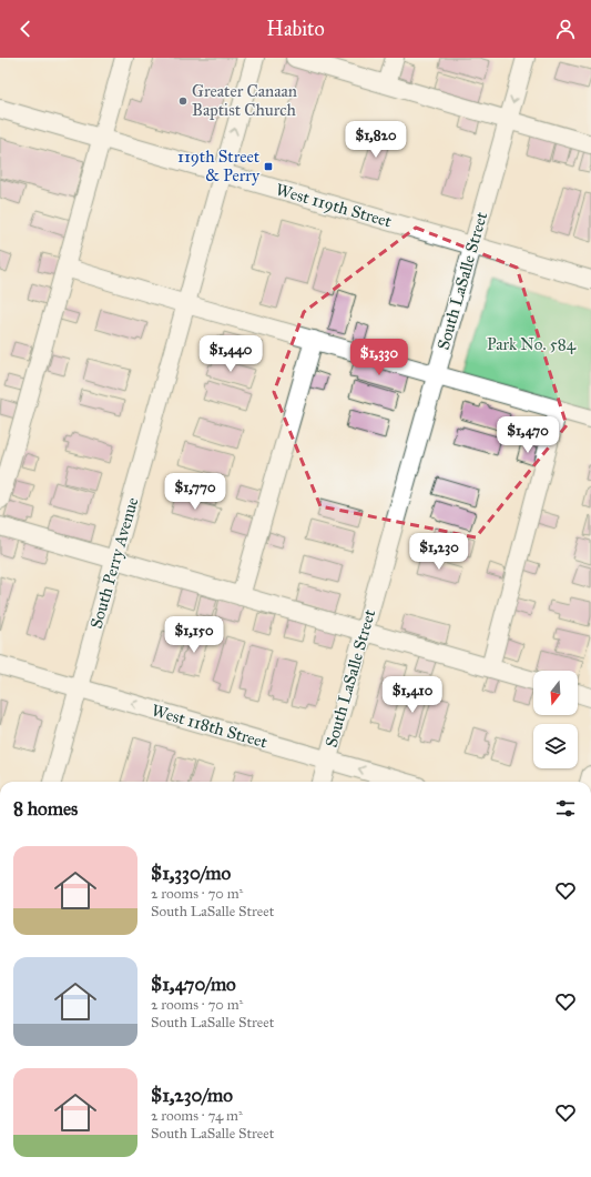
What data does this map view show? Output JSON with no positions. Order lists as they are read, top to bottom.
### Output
{
  "streets": {
    "street": [
      "West 119th Street",
      "South LaSalle Street",
      "South Perry Avenue",
      "West 118th Street"
    ]
  },
  "crossings": [
    ["West 119th Street", "South LaSalle Street"],
    ["West 119th Street", "South Perry Avenue"],
    ["South LaSalle Street", "West 118th Street"],
    ["South Perry Avenue", "West 118th Street"]
  ],
  "parks": ["Park No. 584"],
  "places": {
    "other": ["Greater Canaan Baptist Church"],
    "transit": ["119th Street & Perry"]
  },
  "north": "bottom",
  "page": {
    "header": "Habito",
    "price": [
      "$1,820",
      "$1,440",
      "$1,330",
      "$1,470",
      "$1,770",
      "$1,230",
      "$1,150",
      "$1,410"
    ],
    "heading": "8 homes",
    "list": [
      {
        "name": "$1,330/mo",
        "note": "2 rooms · 70 m² · South LaSalle Street"
      },
      {
        "name": "$1,470/mo",
        "note": "2 rooms · 70 m² · South LaSalle Street"
      },
      {
        "name": "$1,230/mo",
        "note": "2 rooms · 74 m² · South LaSalle Street"
      }
    ]
  }
}
